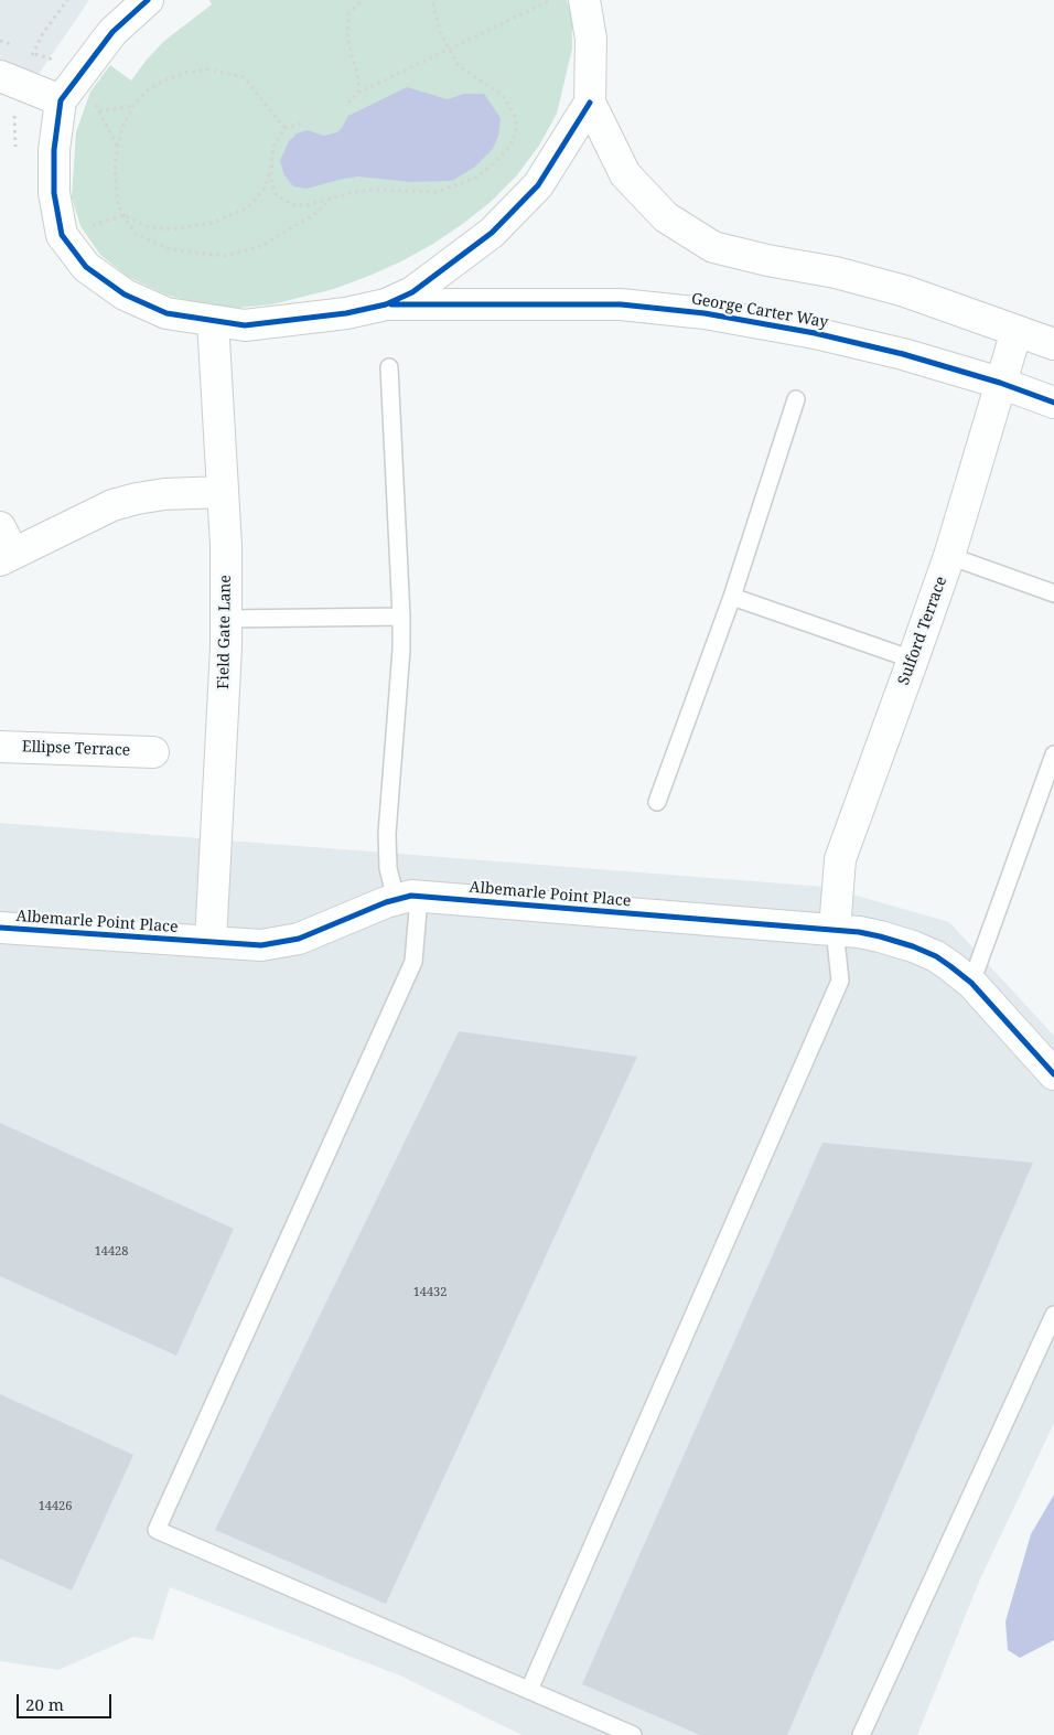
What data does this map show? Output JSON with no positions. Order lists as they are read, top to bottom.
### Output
{
  "streets": {
    "street": [
      "George Carter Way",
      "Sulford Terrace",
      "Field Gate Lane",
      "Ellipse Terrace",
      "Albemarle Point Place"
    ]
  },
  "crossings": [
    ["George Carter Way", "Sulford Terrace"],
    ["George Carter Way", "Field Gate Lane"],
    ["Sulford Terrace", "Albemarle Point Place"],
    ["Field Gate Lane", "Albemarle Point Place"]
  ],
  "house_numbers": ["14428", "14432", "14426"],
  "scale_bar": "20 m"
}
